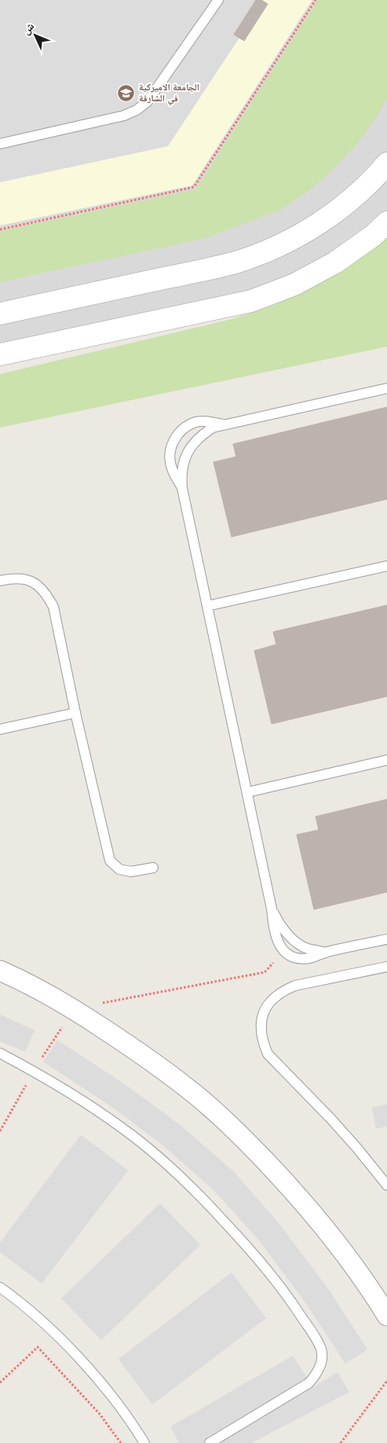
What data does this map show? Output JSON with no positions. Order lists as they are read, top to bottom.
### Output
{
  "places": {
    "school or university": ["الجامعة الاميركية في الشارقة"]
  },
  "north": "top left"
}
